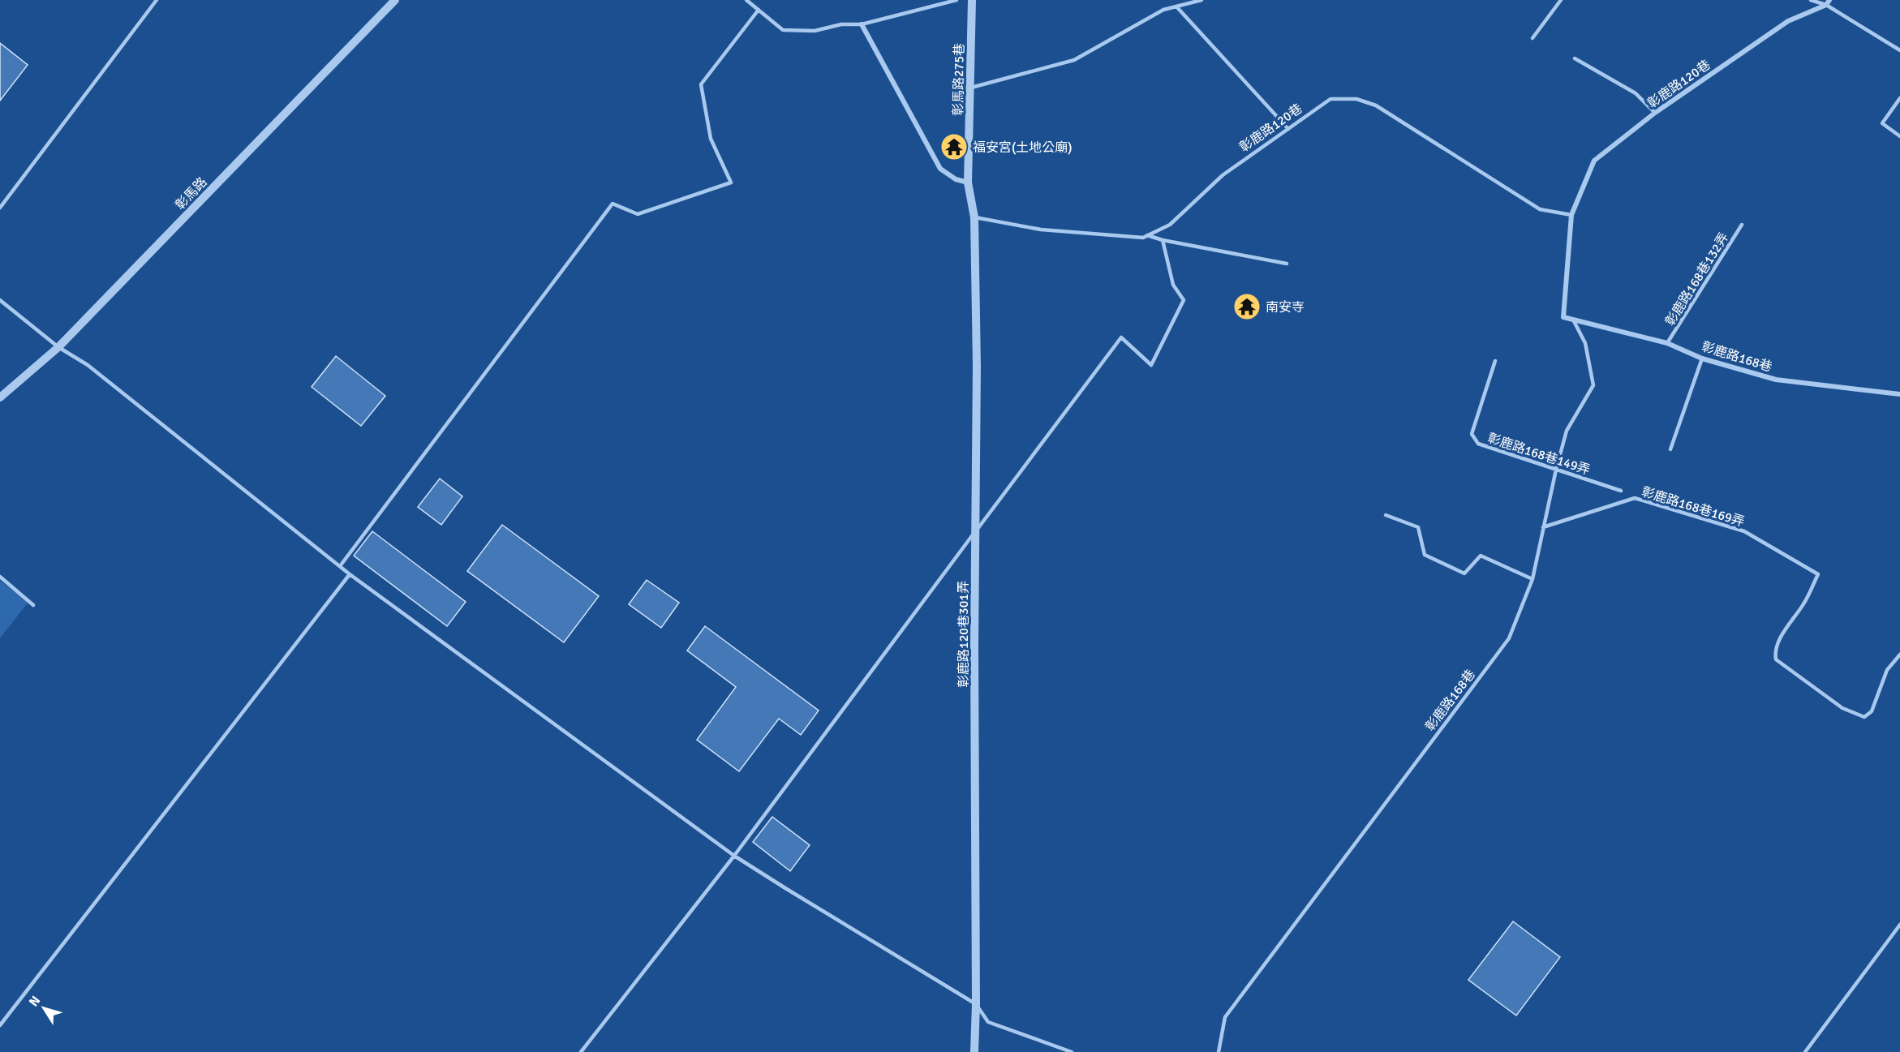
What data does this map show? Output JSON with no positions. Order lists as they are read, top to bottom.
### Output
{
  "streets": {
    "street": [
      "彰馬路275巷",
      "彰鹿路120巷",
      "彰馬路",
      "彰鹿路168巷",
      "彰鹿路120巷301弄"
    ],
    "lane": ["彰鹿路168巷132弄", "彰鹿路168巷149弄", "彰鹿路168巷169弄"]
  },
  "crossings": [
    ["彰馬路275巷", "彰鹿路120巷"],
    ["彰馬路275巷", "彰鹿路120巷301弄"],
    ["彰鹿路120巷", "彰鹿路168巷"],
    ["彰鹿路120巷", "彰鹿路120巷301弄"],
    ["彰鹿路168巷132弄", "彰鹿路168巷"],
    ["彰鹿路168巷", "彰鹿路168巷149弄"],
    ["彰鹿路168巷", "彰鹿路168巷169弄"]
  ],
  "places": {
    "temple": ["福安宮(土地公廟)", "南安寺"]
  },
  "north": "top left"
}
